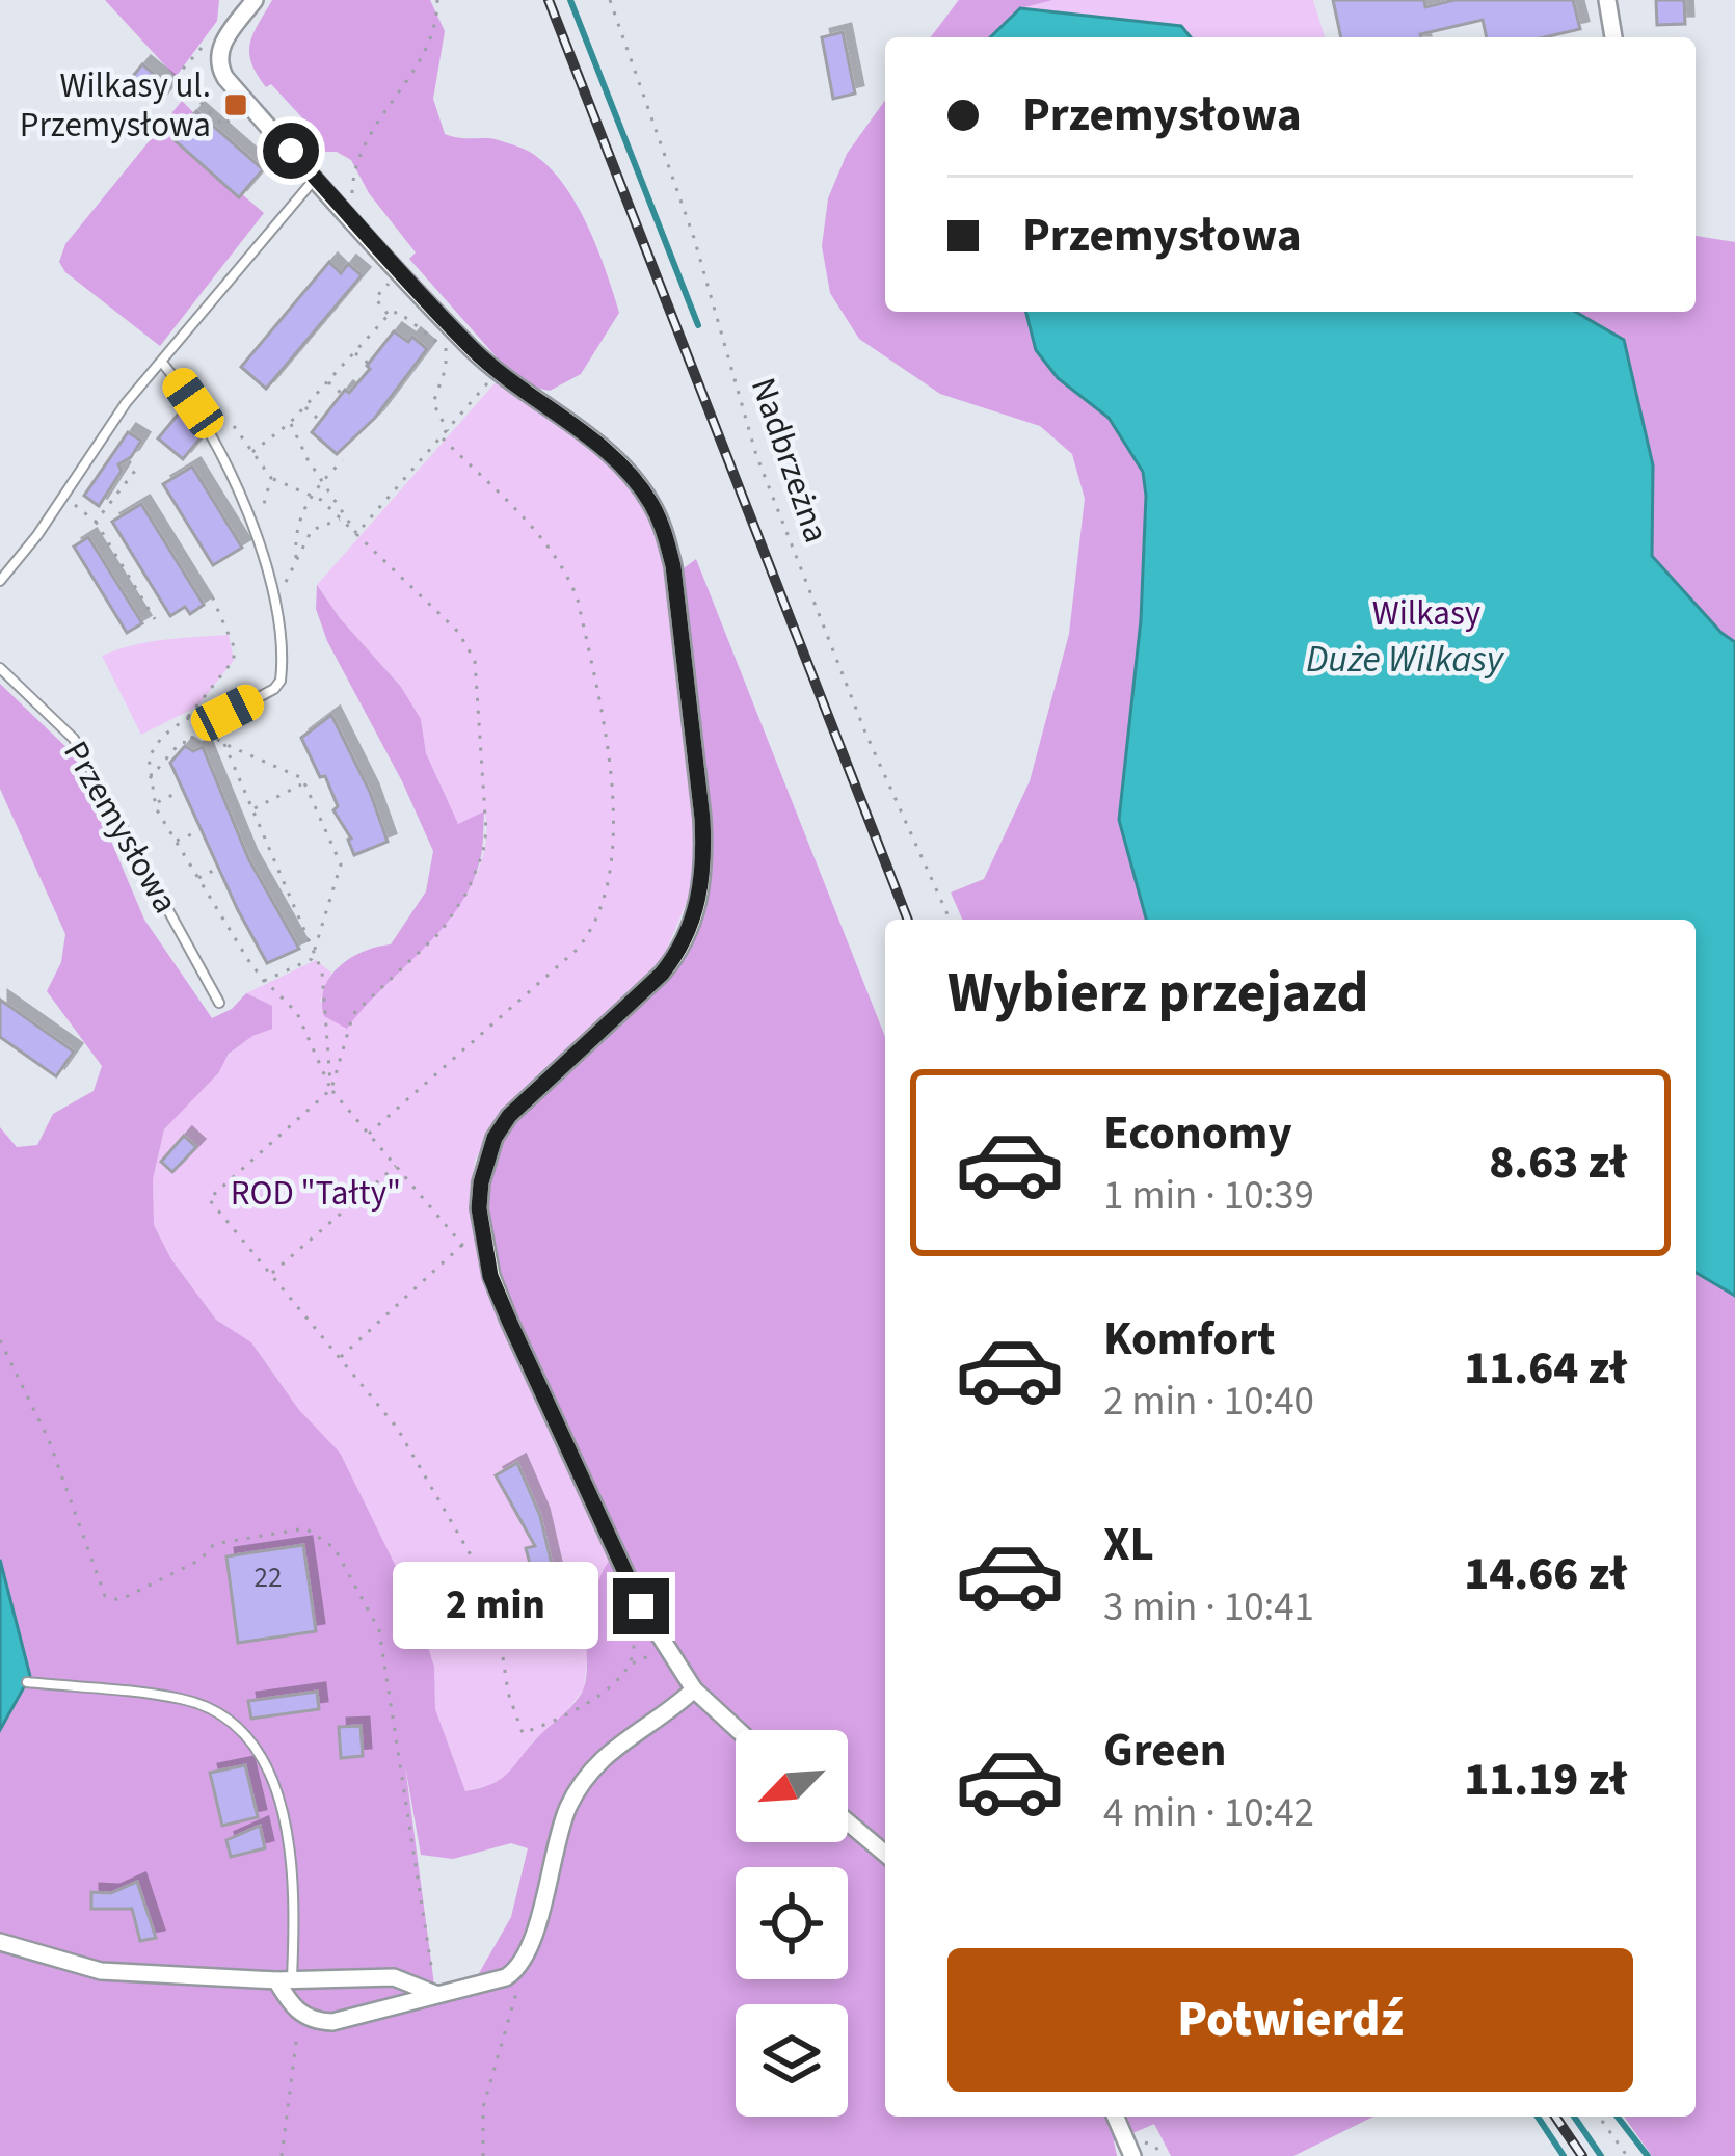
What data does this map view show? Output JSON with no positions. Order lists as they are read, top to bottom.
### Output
{
  "streets": {
    "lane": ["Przemysłowa"],
    "path": ["Nadbrzeżna"]
  },
  "water": ["Duże Wilkasy"],
  "parks": ["Wilkasy", "ROD \"Tałty\""],
  "places": {
    "transit": ["Wilkasy ul. Przemysłowa"]
  },
  "house_numbers": ["22"],
  "north": "bottom left",
  "page": {
    "banner": ["Przemysłowa", "Przemysłowa"],
    "heading": "Wybierz przejazd",
    "list": [
      {
        "name": "Economy",
        "note": "1 min · 10:39",
        "value": "8.63 zł"
      },
      {
        "name": "Komfort",
        "note": "2 min · 10:40",
        "value": "11.64 zł"
      },
      {
        "name": "XL",
        "note": "3 min · 10:41",
        "value": "14.66 zł"
      },
      {
        "name": "Green",
        "note": "4 min · 10:42",
        "value": "11.19 zł"
      }
    ],
    "bubble": "2 min",
    "buttons": "Potwierdź"
  }
}
